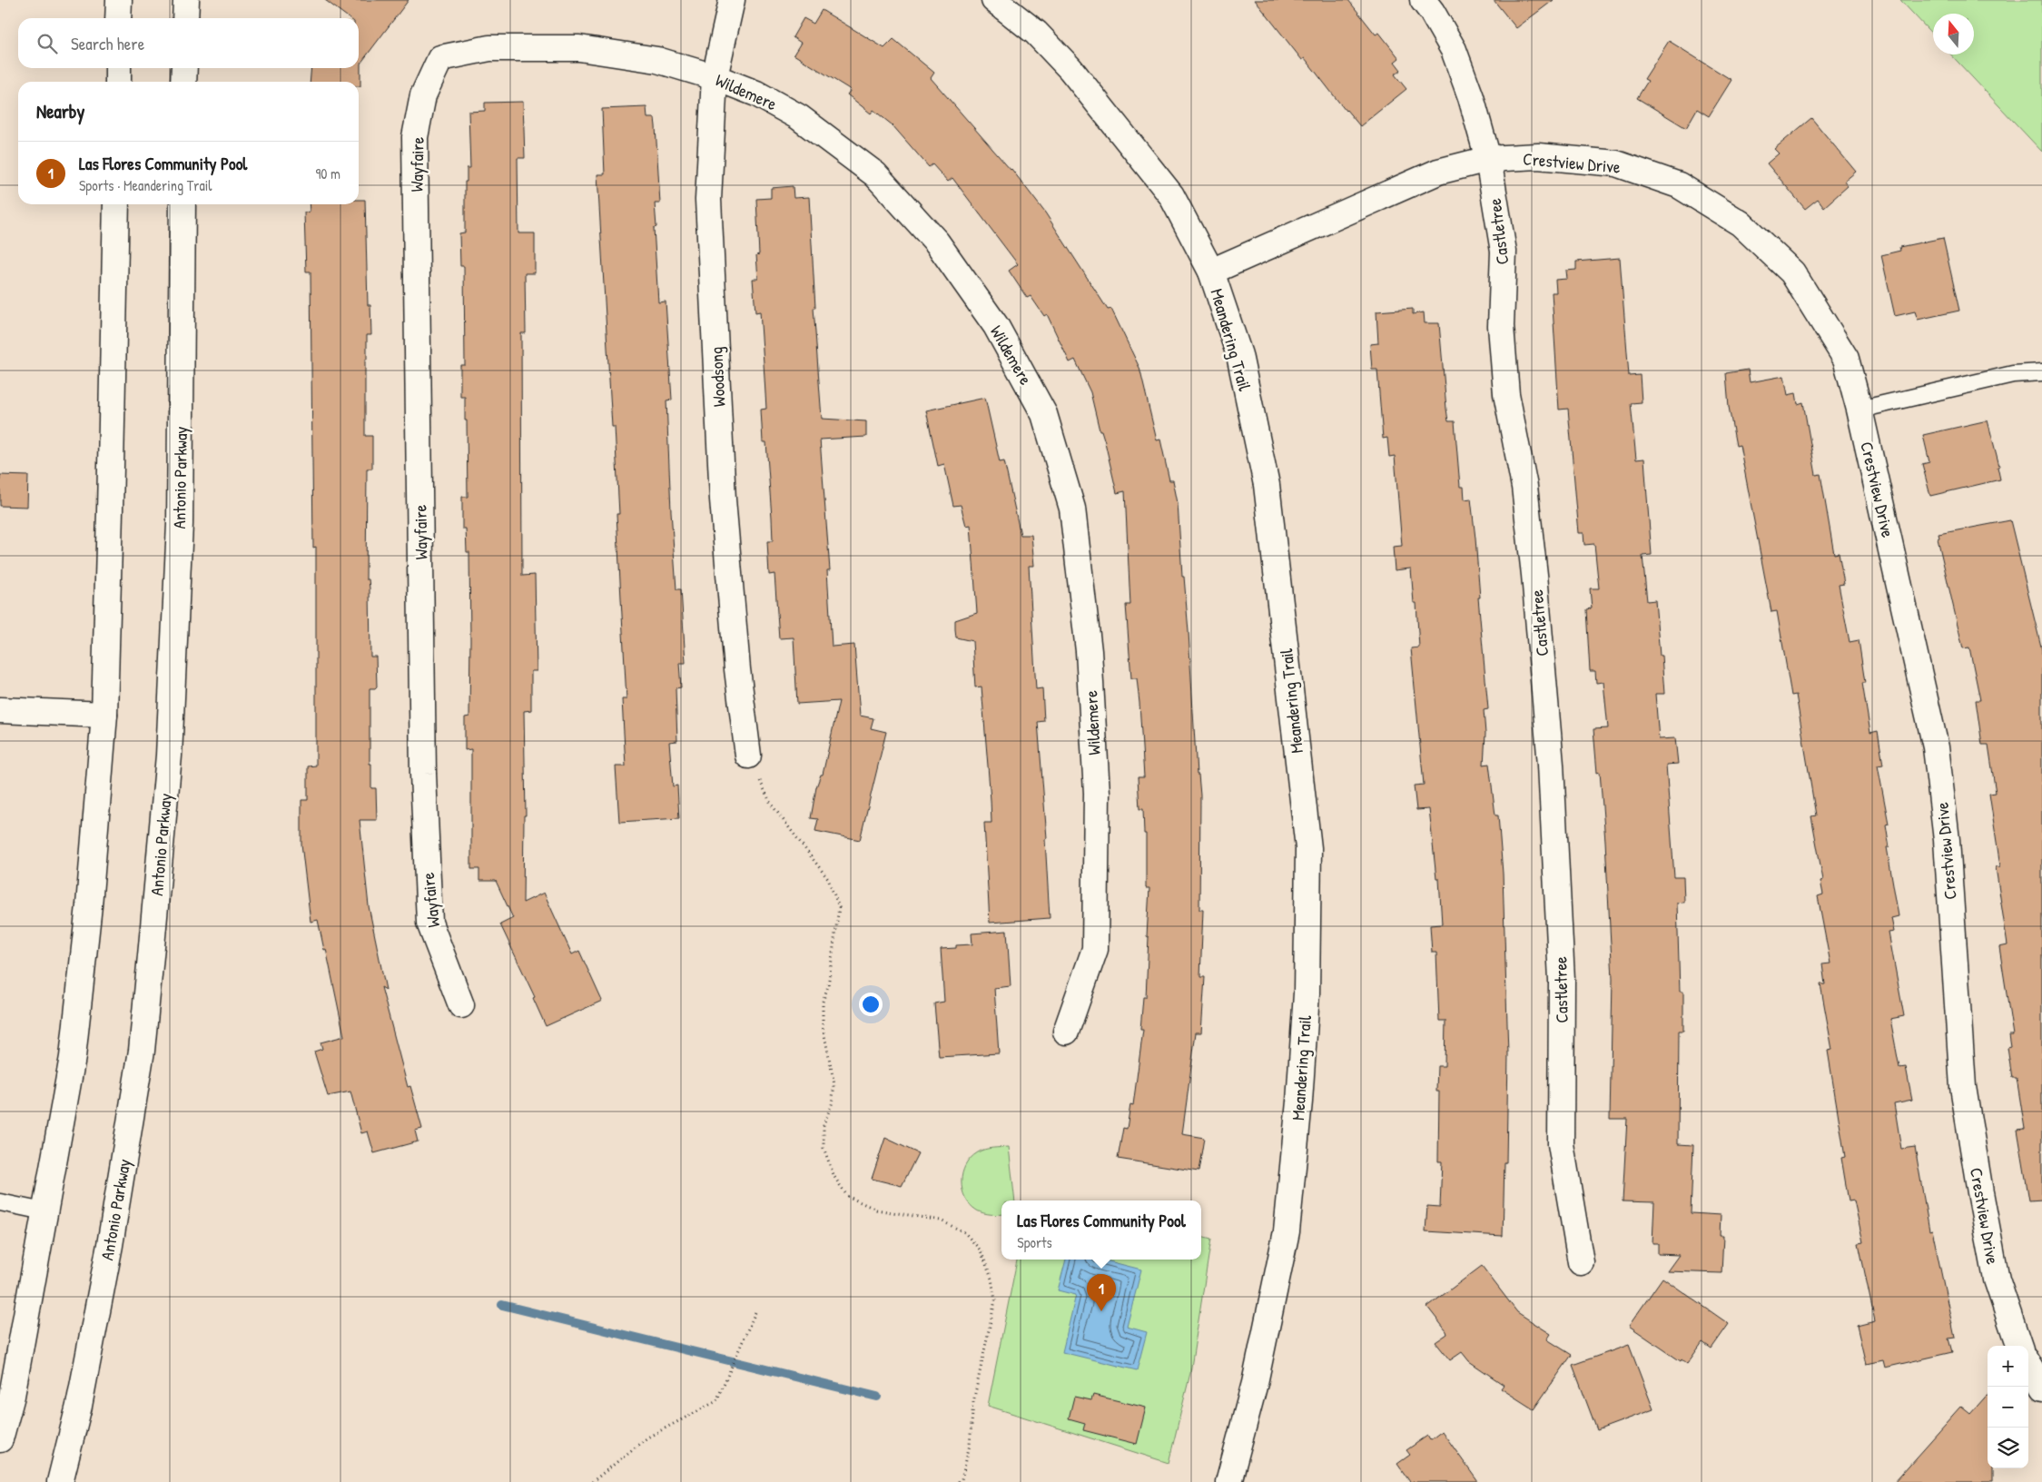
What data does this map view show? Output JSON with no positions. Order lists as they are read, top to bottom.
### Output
{
  "streets": {
    "street": [
      "Wildemere",
      "Crestview Drive",
      "Wayfaire",
      "Castletree",
      "Meandering Trail",
      "Woodsong",
      "Antonio Parkway"
    ]
  },
  "crossings": [
    ["Wildemere", "Wayfaire"],
    ["Wildemere", "Woodsong"],
    ["Crestview Drive", "Castletree"],
    ["Crestview Drive", "Meandering Trail"]
  ],
  "north": "top",
  "page": {
    "search": "Search here",
    "heading": "Nearby",
    "list": [
      {
        "mark": "1",
        "name": "Las Flores Community Pool",
        "note": "Sports · Meandering Trail",
        "value": "90 m"
      }
    ],
    "popup": ["Las Flores Community Pool", "Sports"],
    "pins": "1",
    "map_buttons": ["+", "−"]
  }
}
